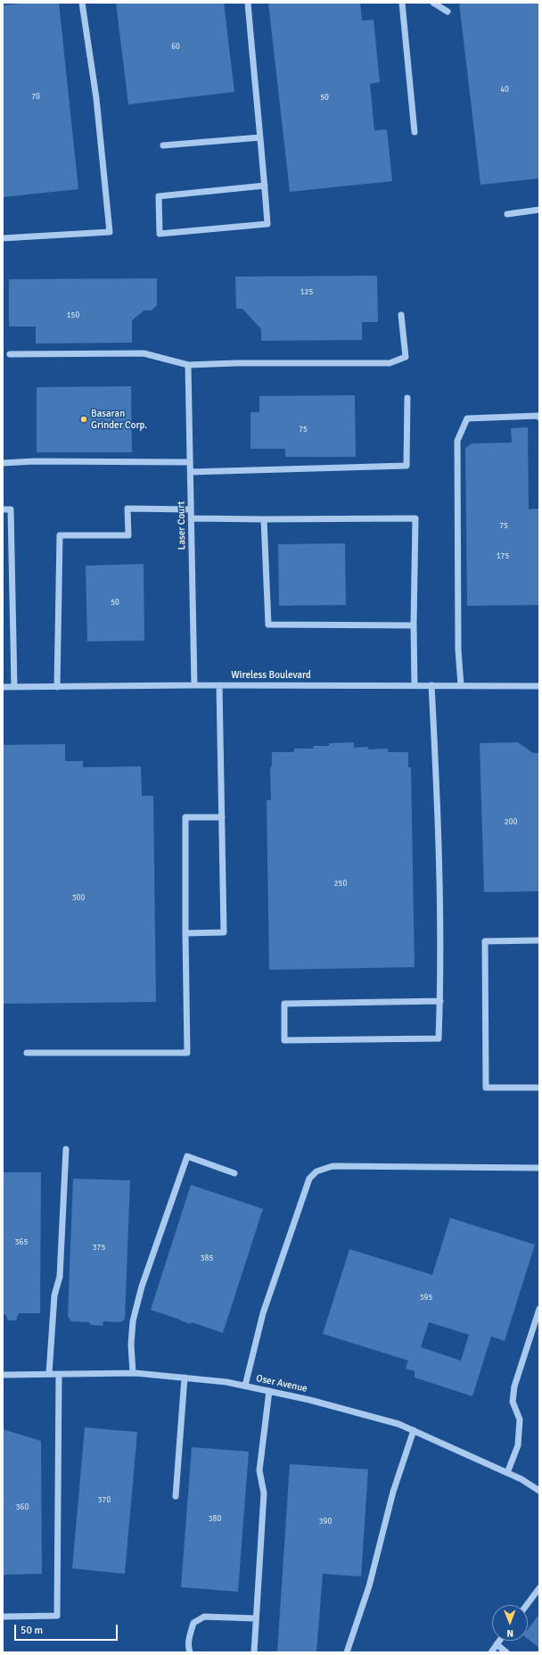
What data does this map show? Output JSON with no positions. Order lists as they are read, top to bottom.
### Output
{
  "streets": {
    "street": ["Laser Court", "Wireless Boulevard", "Oser Avenue"]
  },
  "crossings": [
    ["Laser Court", "Wireless Boulevard"]
  ],
  "places": ["Basaran Grinder Corp."],
  "house_numbers": [
    "60",
    "40",
    "70",
    "50",
    "125",
    "150",
    "75",
    "75",
    "175",
    "50",
    "200",
    "250",
    "300",
    "365",
    "375",
    "385",
    "395",
    "370",
    "360",
    "380",
    "390"
  ],
  "scale_bar": "50 m",
  "north": "bottom"
}
